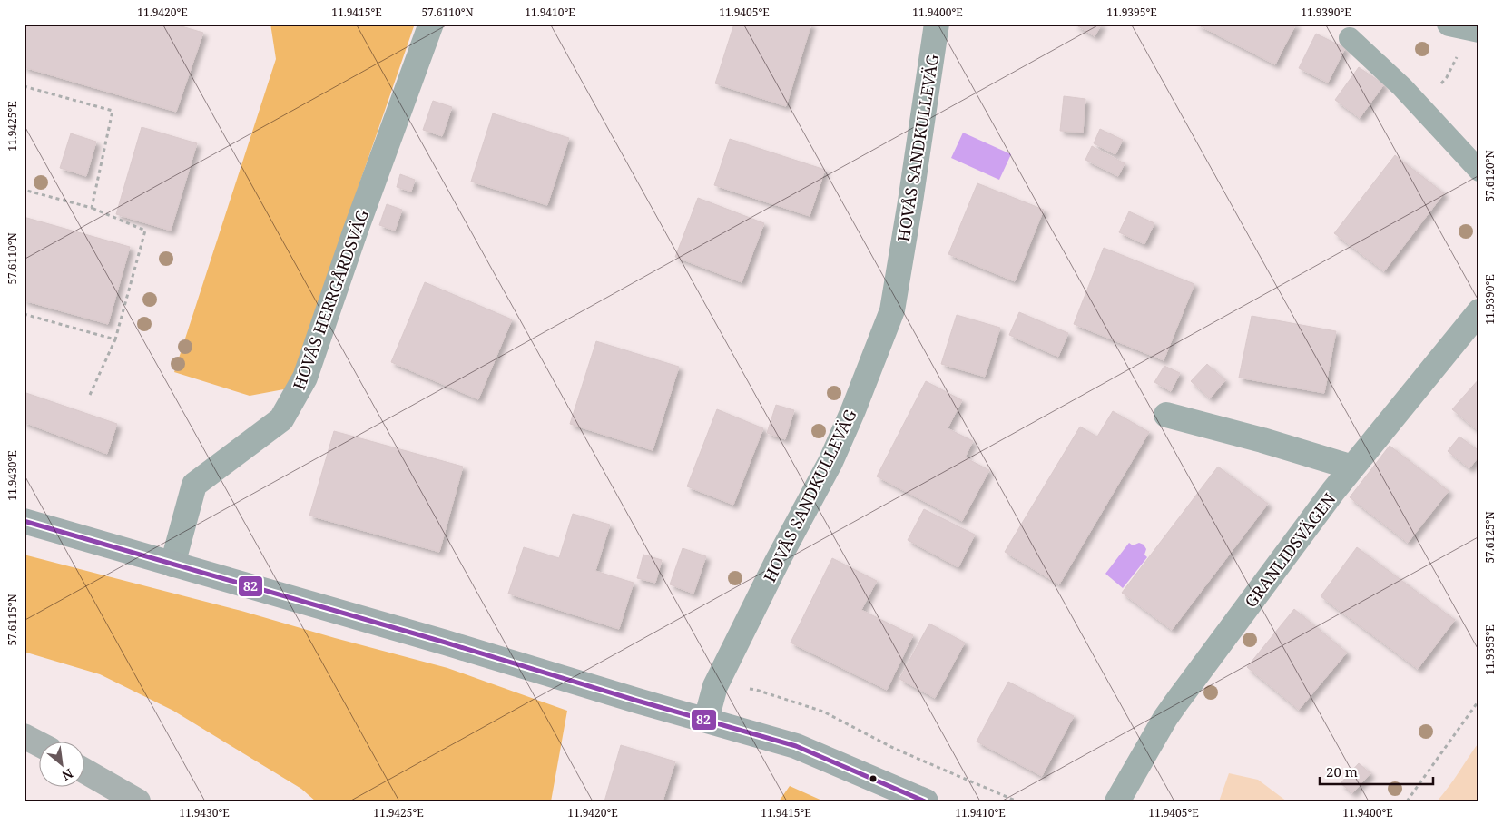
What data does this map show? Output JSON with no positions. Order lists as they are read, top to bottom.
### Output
{
  "streets": {
    "street": ["HOVÅS SANDKULLEVÄG", "HOVÅS HERRGÅRDSVÄG", "GRANLIDSVÄGEN"]
  },
  "lines": ["transit line 82"],
  "scale_bar": "20 m",
  "north": "bottom right",
  "coordinates": [
    "11.9420°E",
    "11.9415°E",
    "57.6110°N",
    "11.9410°E",
    "11.9405°E",
    "11.9400°E",
    "11.9395°E",
    "11.9390°E",
    "11.9425°E",
    "57.6120°N",
    "11.9430°E",
    "57.6125°N",
    "57.6115°N"
  ]
}
